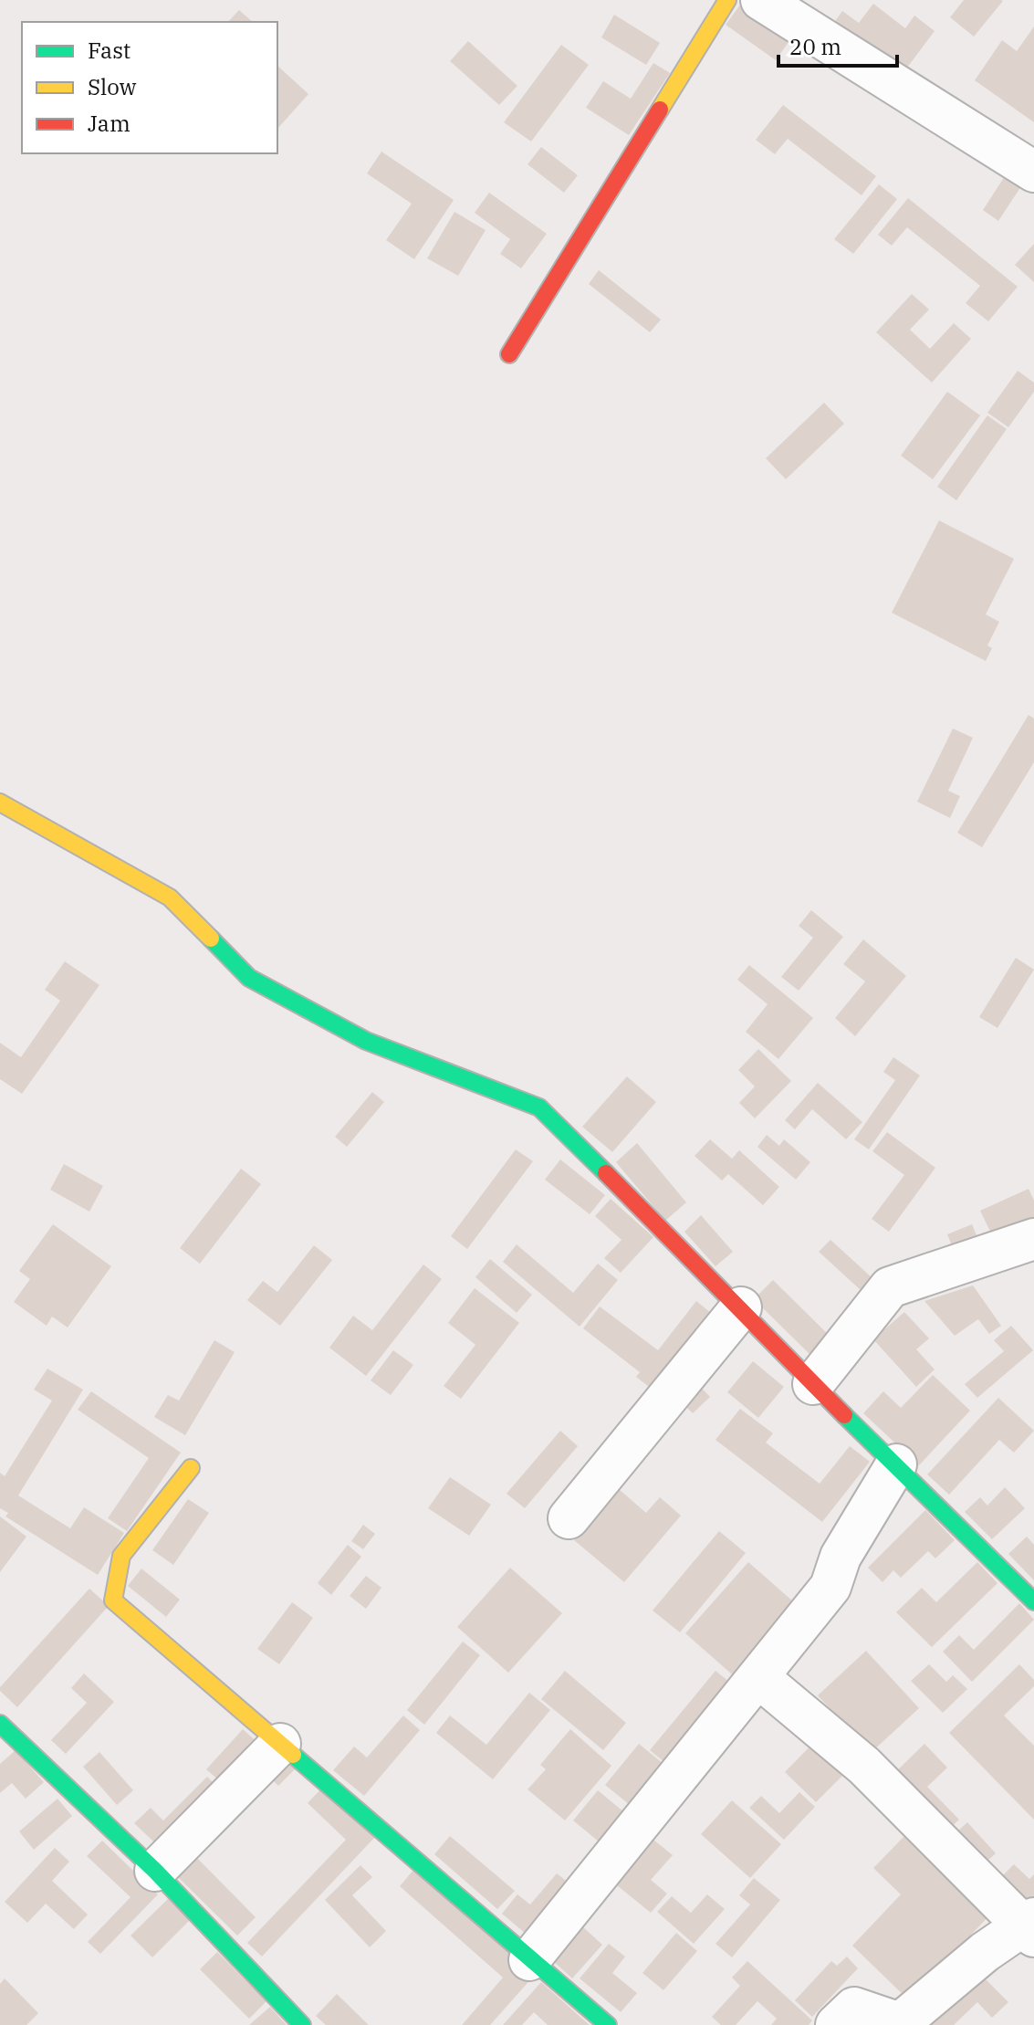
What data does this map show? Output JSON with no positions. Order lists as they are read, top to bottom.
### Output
{
  "legend": ["Fast", "Slow", "Jam"],
  "scale_bar": "20 m"
}
